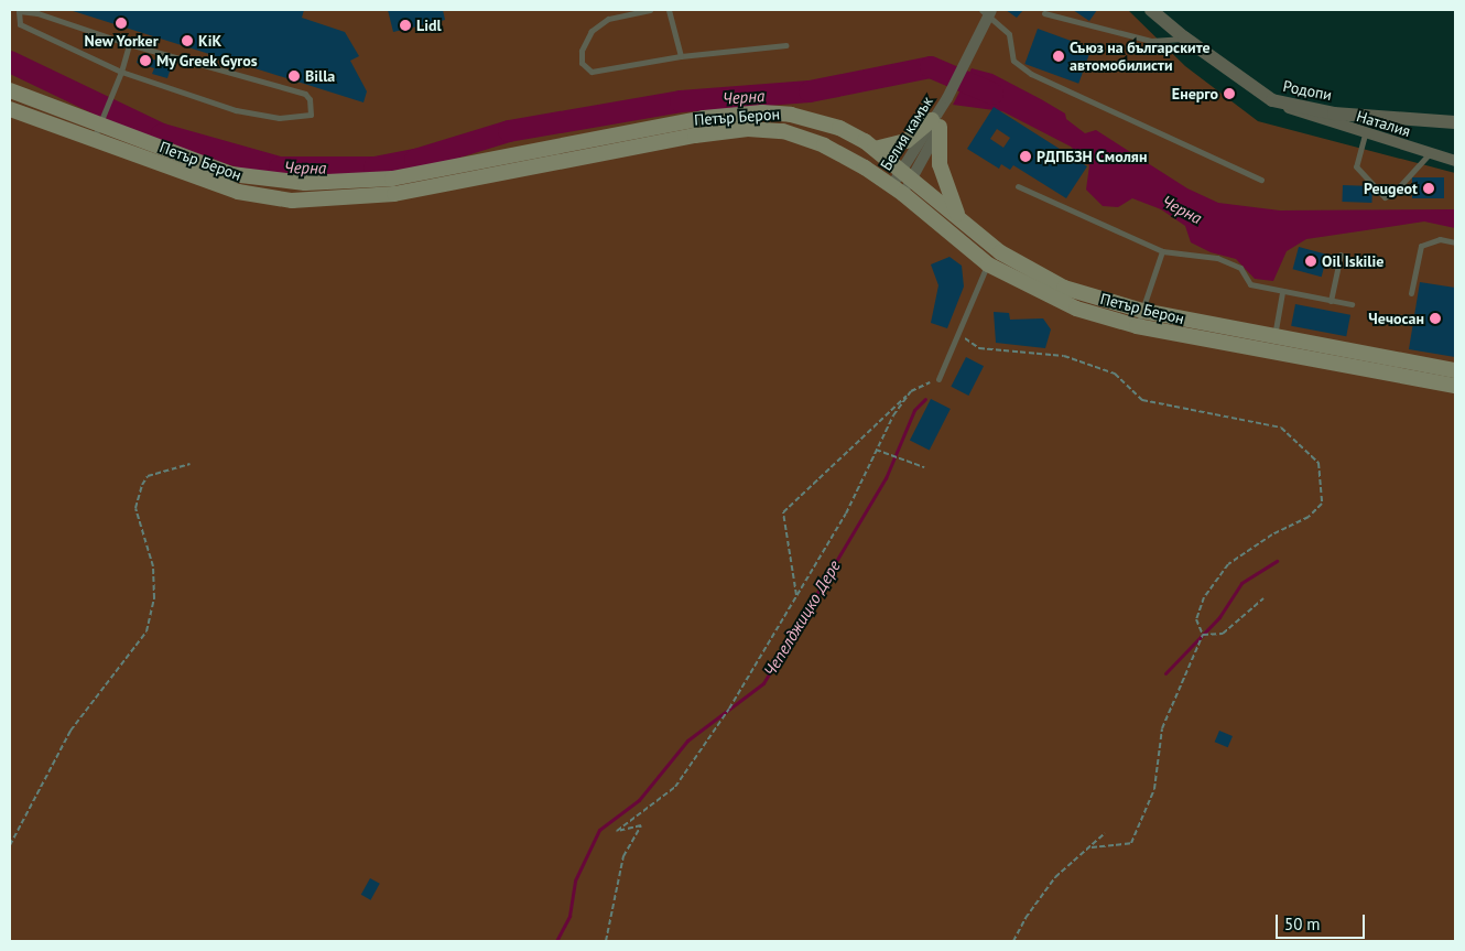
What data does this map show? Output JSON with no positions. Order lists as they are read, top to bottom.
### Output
{
  "streets": {
    "main road": ["Петър Берон"],
    "street": ["Родопи", "Наталия", "Белия камък"]
  },
  "crossings": [
    ["Родопи", "Наталия"],
    ["Петър Берон", "Белия камък"]
  ],
  "water": ["Черна", "Чепелджицко Дере"],
  "places": [
    "New Yorker",
    "Lidl",
    "KiK",
    "Съюз на българските автомобилисти",
    "My Greek Gyros",
    "Billa",
    "Енерго",
    "РДПБЗН Смолян",
    "Peugeot",
    "Oil Iskilie",
    "Чечосан"
  ],
  "scale_bar": "50 m"
}
